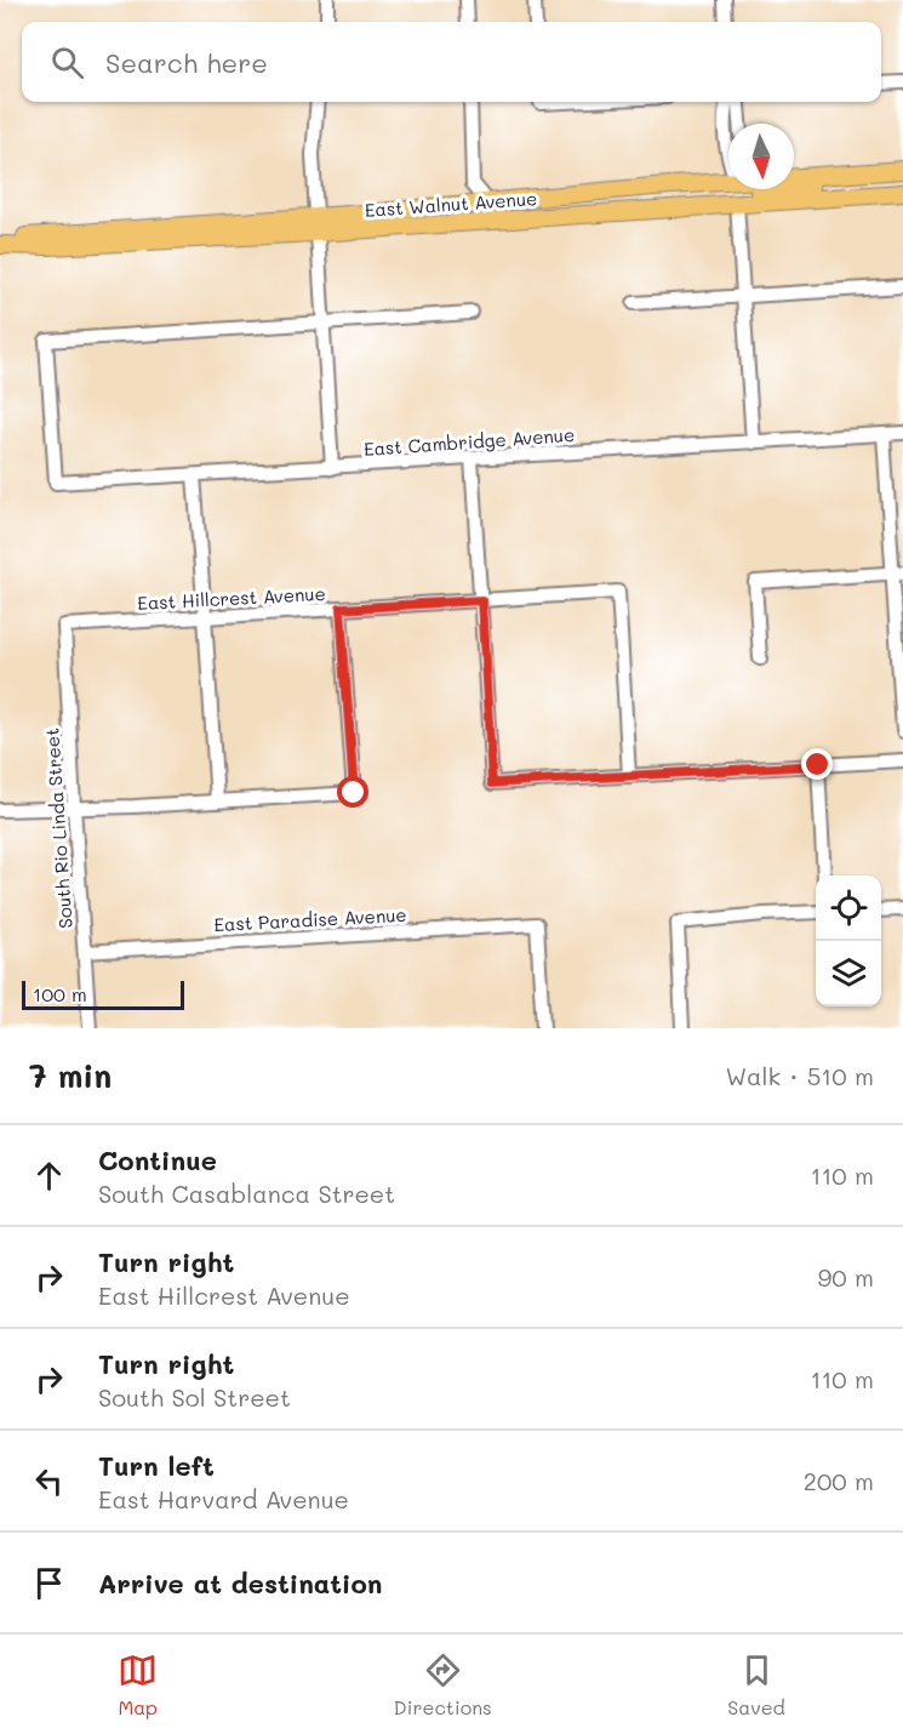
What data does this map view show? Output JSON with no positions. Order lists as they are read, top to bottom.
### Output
{
  "streets": {
    "main road": ["East Walnut Avenue"],
    "street": [
      "East Cambridge Avenue",
      "East Hillcrest Avenue",
      "South Rio Linda Street",
      "East Paradise Avenue"
    ]
  },
  "crossings": [
    ["East Hillcrest Avenue", "South Rio Linda Street"],
    ["South Rio Linda Street", "East Paradise Avenue"]
  ],
  "scale_bar": "100 m",
  "north": "bottom",
  "page": {
    "search": "Search here",
    "scale": "100 m",
    "heading": ["7 min", "Walk · 510 m"],
    "list": [
      ["Continue", "South Casablanca Street", "110 m"],
      ["Turn right", "East Hillcrest Avenue", "90 m"],
      ["Turn right", "South Sol Street", "110 m"],
      ["Turn left", "East Harvard Avenue", "200 m"],
      "Arrive at destination"
    ],
    "nav": ["Map", "Directions", "Saved"]
  }
}
